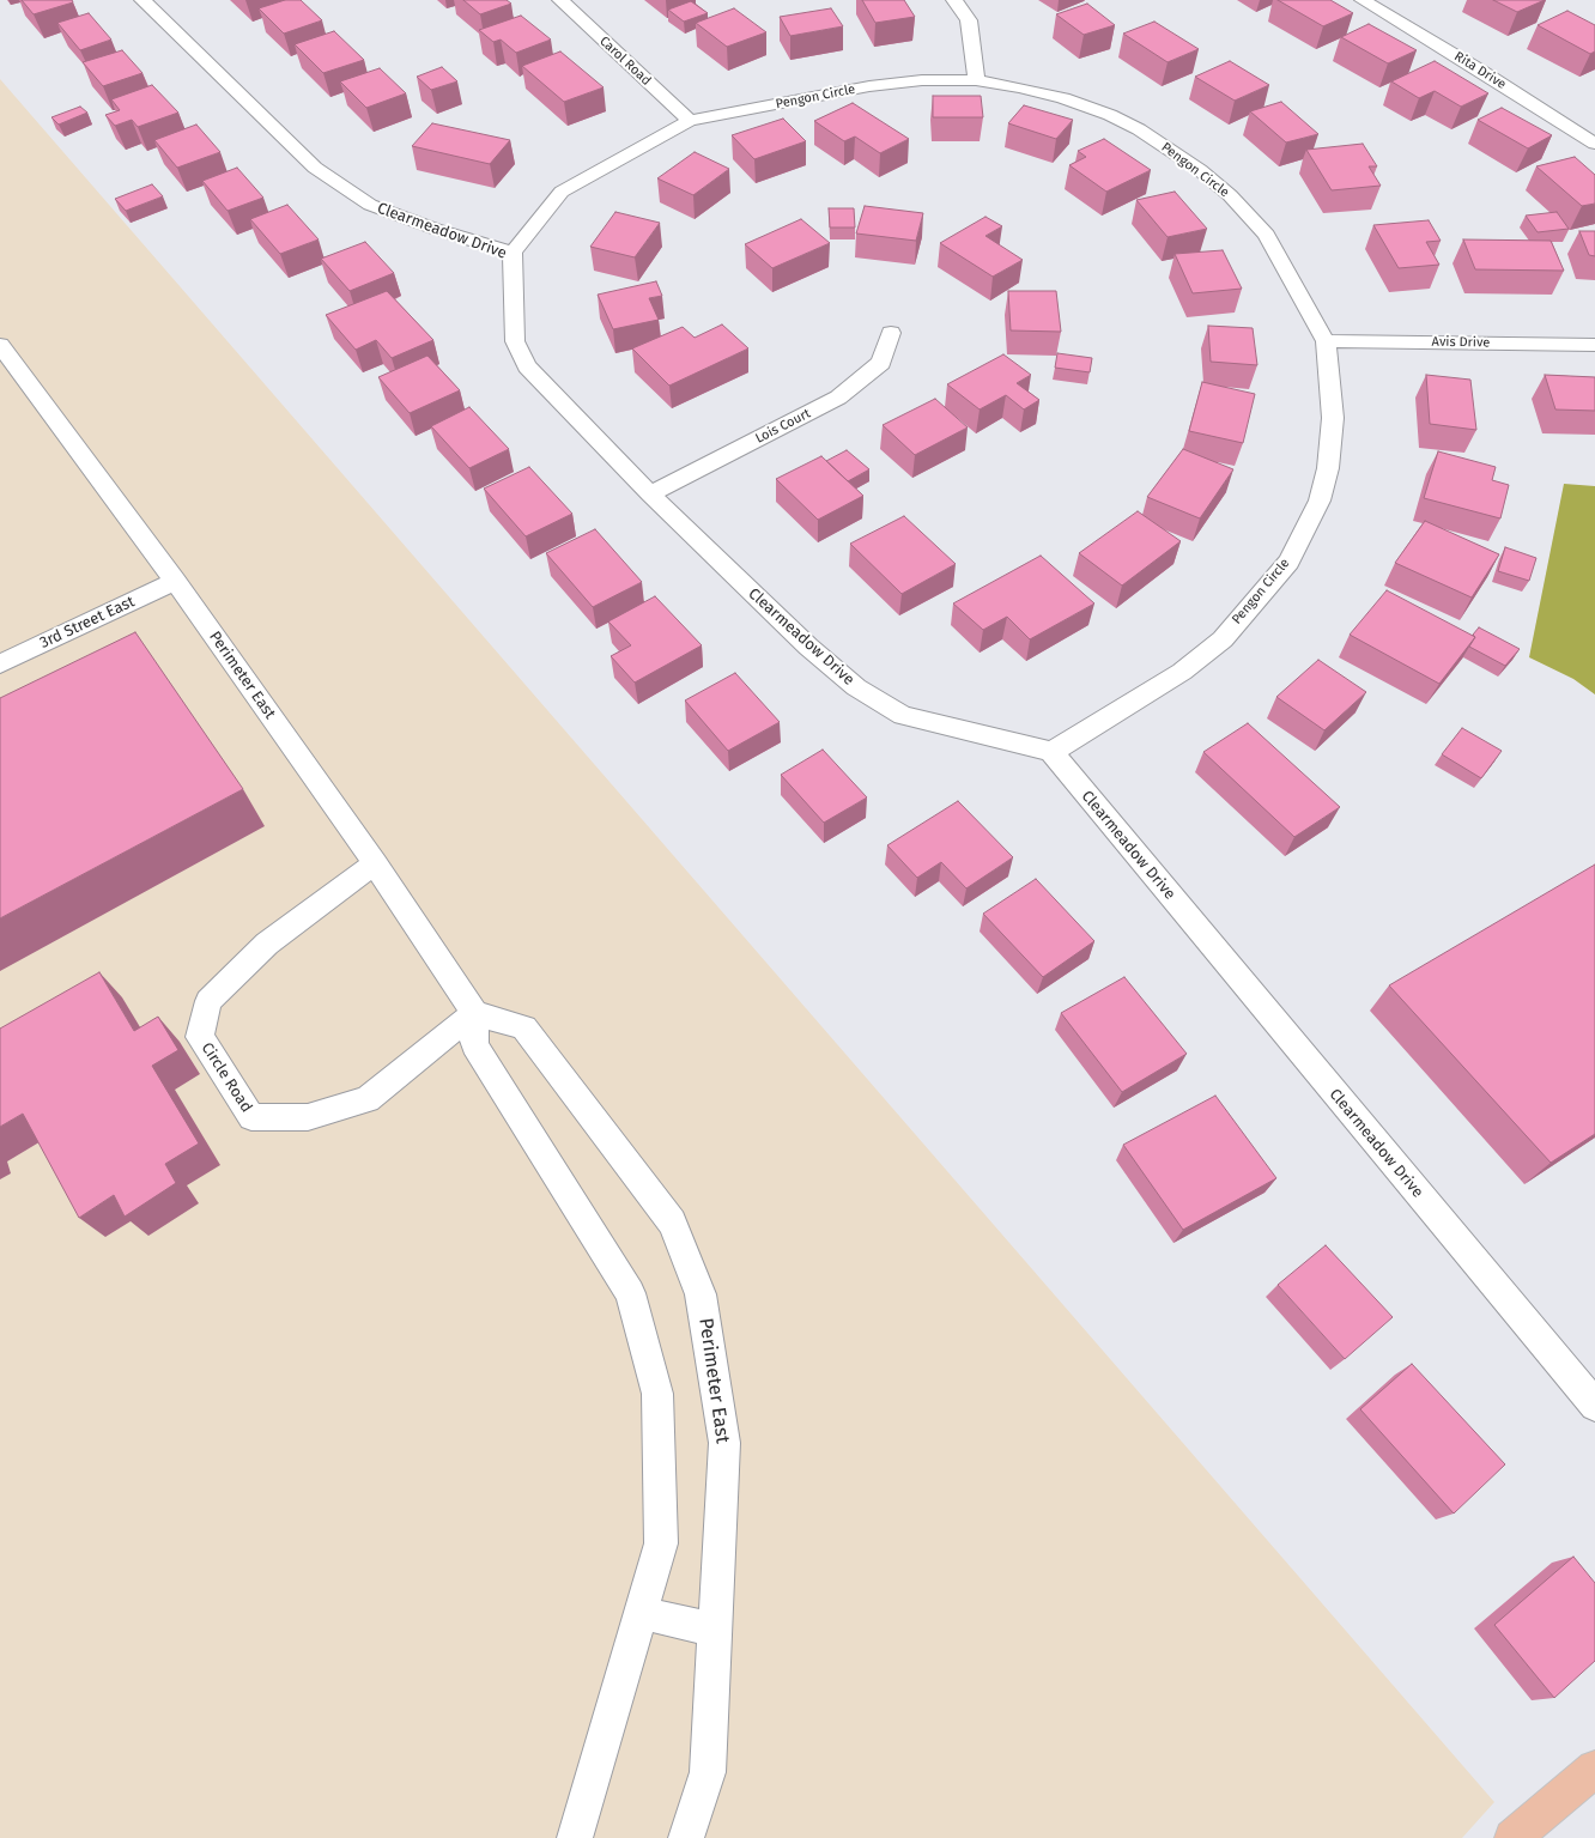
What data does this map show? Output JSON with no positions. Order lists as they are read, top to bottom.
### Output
{
  "streets": {
    "street": [
      "Carol Road",
      "Rita Drive",
      "Pengon Circle",
      "Clearmeadow Drive",
      "Avis Drive",
      "Lois Court",
      "3rd Street East",
      "Perimeter East",
      "Circle Road"
    ]
  },
  "crossings": [
    ["Carol Road", "Pengon Circle"],
    ["Pengon Circle", "Clearmeadow Drive"],
    ["Pengon Circle", "Avis Drive"],
    ["Clearmeadow Drive", "Lois Court"],
    ["3rd Street East", "Perimeter East"],
    ["Perimeter East", "Circle Road"]
  ]
}
